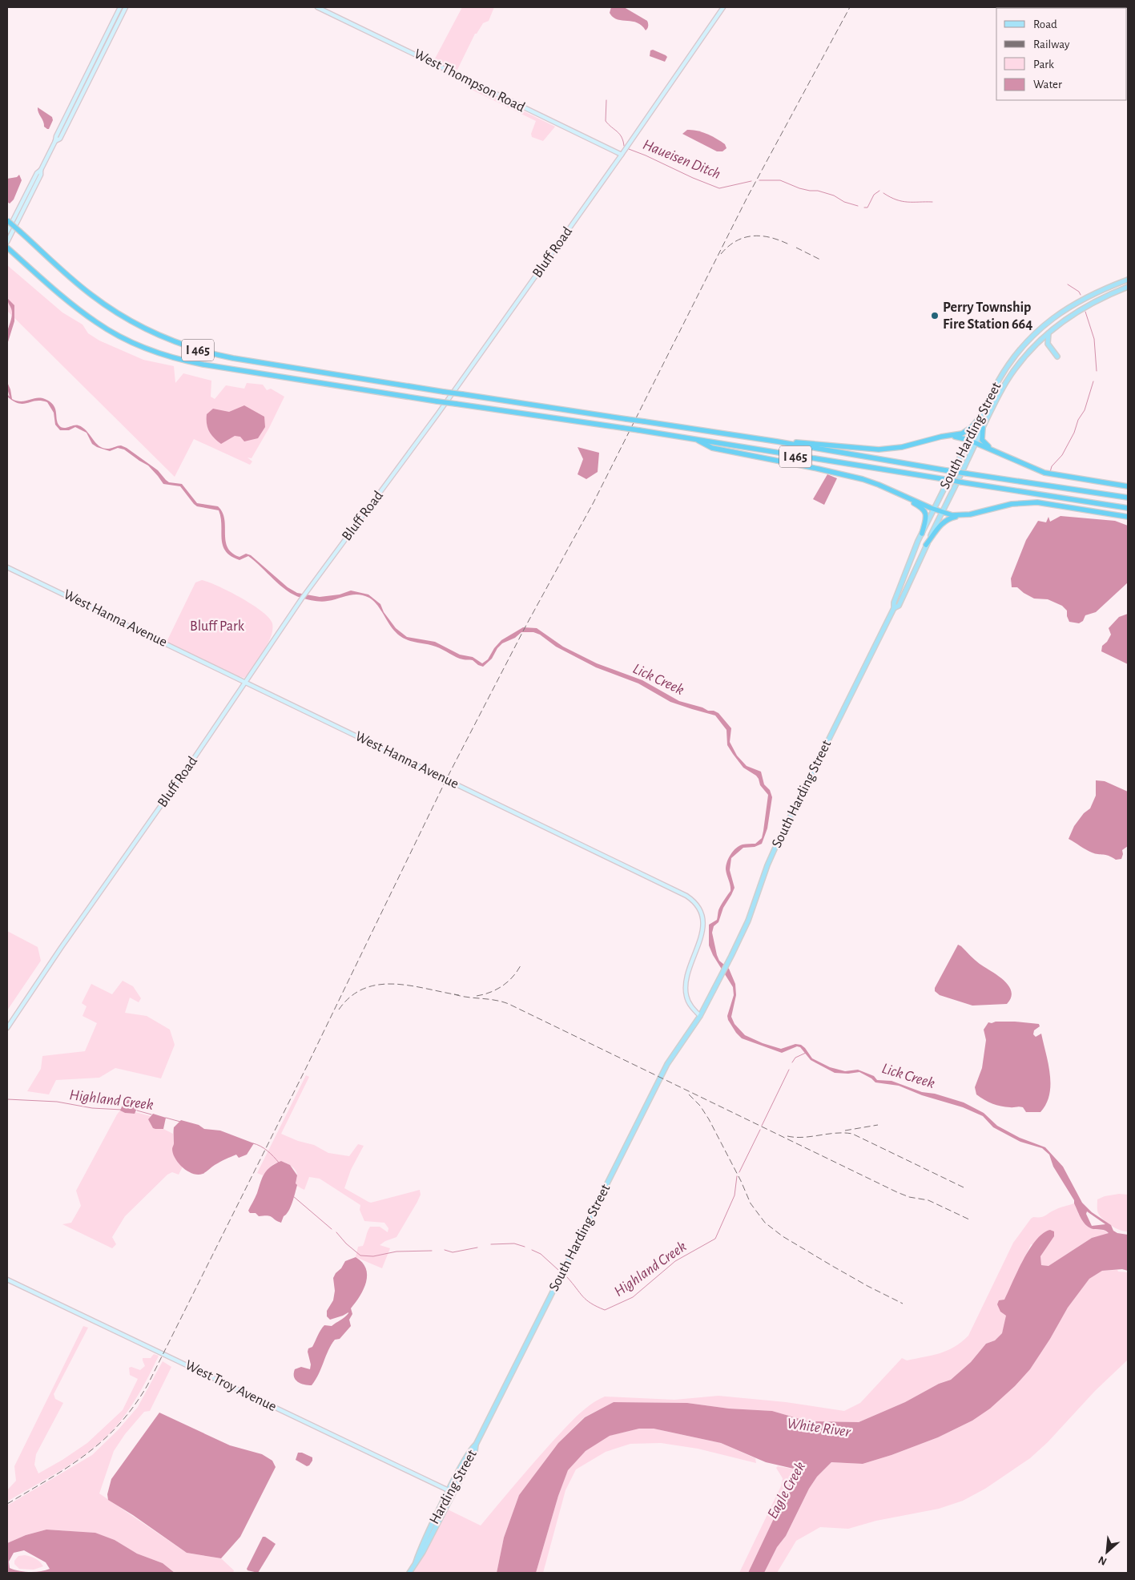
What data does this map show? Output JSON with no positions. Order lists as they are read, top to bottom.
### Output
{
  "streets": {
    "highway": ["I 465"],
    "main road": [
      "West Thompson Road",
      "Bluff Road",
      "South Harding Street",
      "West Hanna Avenue",
      "West Troy Avenue",
      "Harding Street"
    ]
  },
  "crossings": [
    ["West Thompson Road", "Bluff Road"],
    ["Bluff Road", "West Hanna Avenue"],
    ["South Harding Street", "West Hanna Avenue"],
    ["South Harding Street", "Harding Street"],
    ["West Troy Avenue", "Harding Street"]
  ],
  "water": [
    "Haueisen Ditch",
    "Lick Creek",
    "Highland Creek",
    "White River",
    "Eagle Creek"
  ],
  "parks": ["Bluff Park"],
  "places": ["Perry Township Fire Station 664"],
  "legend": [
    "Road",
    "Railway",
    "Park",
    "Water"
  ],
  "north": "bottom left"
}
